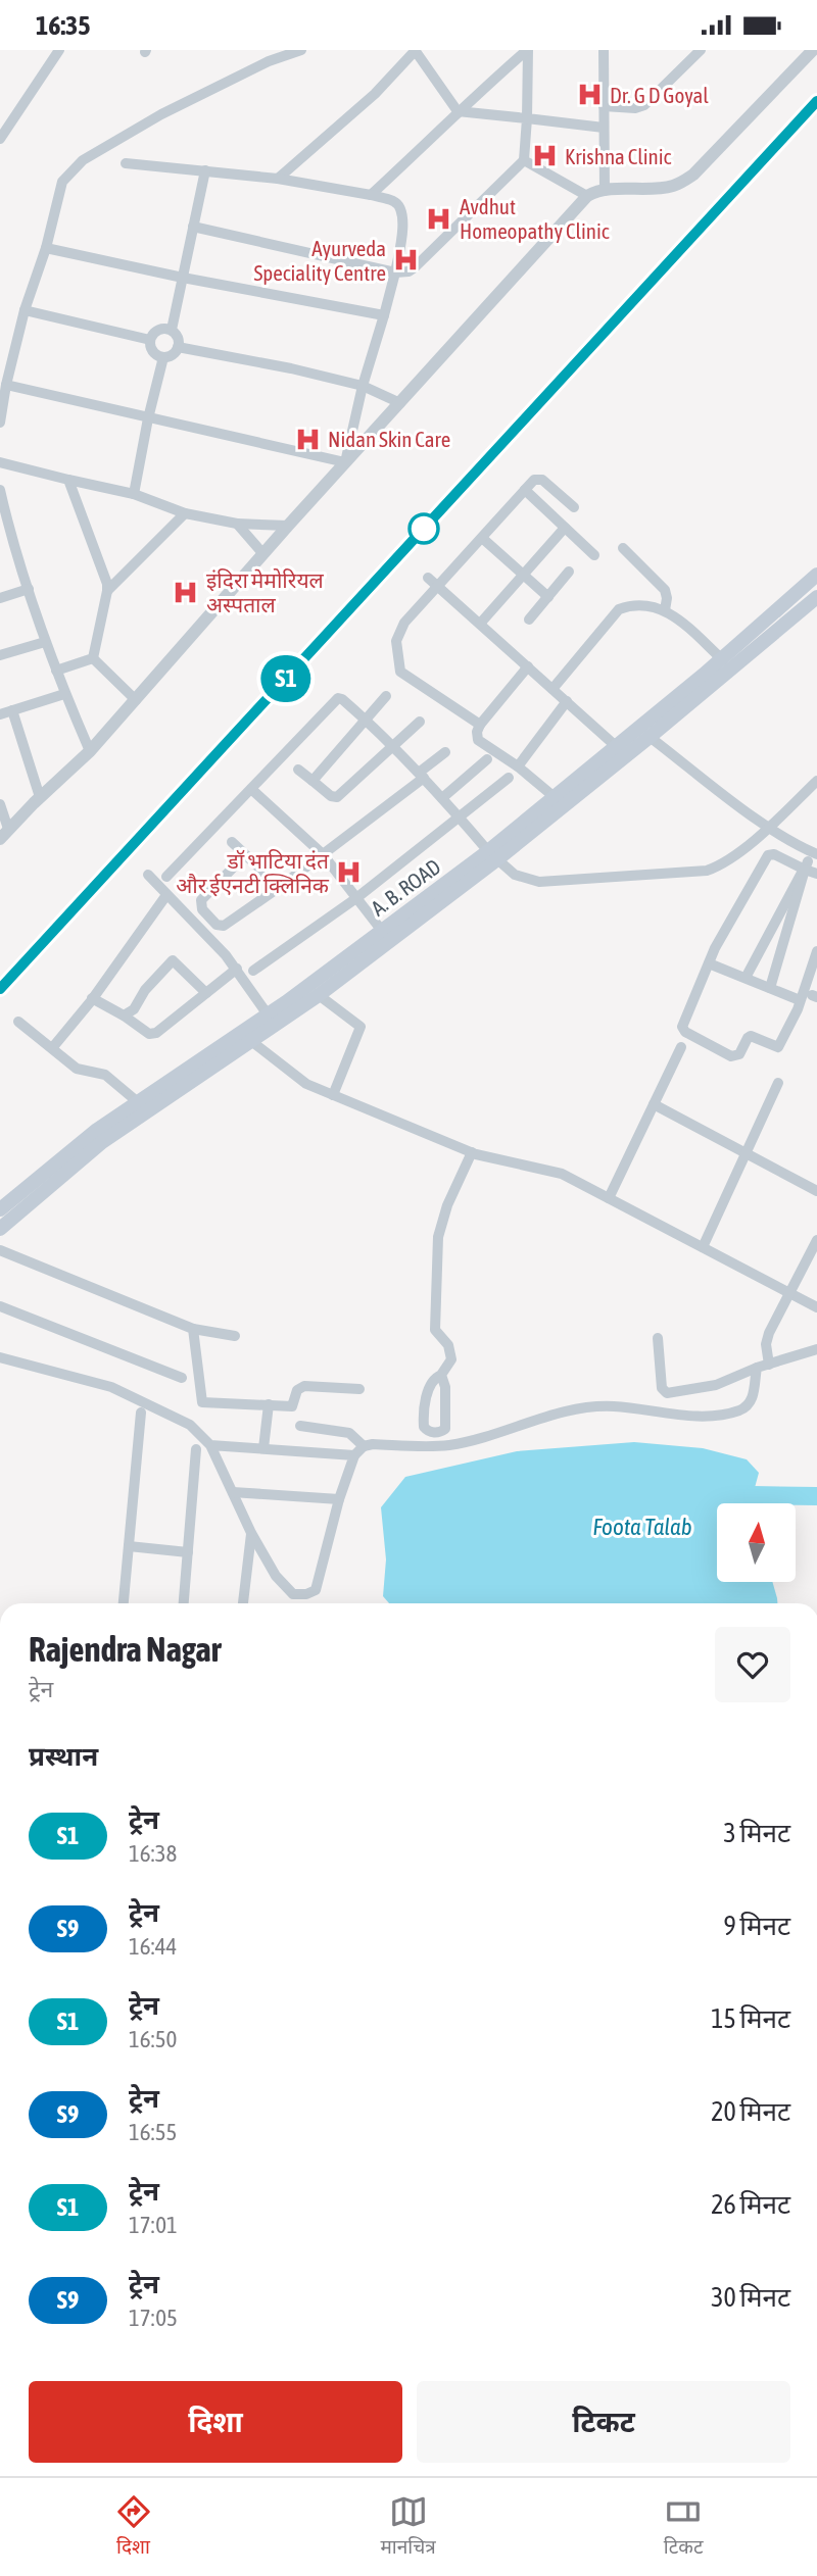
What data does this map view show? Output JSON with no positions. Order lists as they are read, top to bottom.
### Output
{
  "streets": {
    "main road": ["A. B. ROAD"]
  },
  "water": ["Foota Talab"],
  "places": {
    "hospital": [
      "Dr. G D Goyal",
      "Krishna Clinic",
      "Avdhut Homeopathy Clinic",
      "Ayurveda Speciality Centre",
      "Nidan Skin Care",
      "इंदिरा मेमोरियल अस्पताल",
      "डॉ भाटिया दंत और ईएनटी क्लिनिक"
    ]
  },
  "north": "top",
  "page": {
    "status": "16:35",
    "on_map": "S1",
    "heading": [
      ["Rajendra Nagar", "ट्रेन"],
      "प्रस्थान"
    ],
    "list": [
      {
        "mark": "S1",
        "name": "ट्रेन",
        "note": "16:38",
        "value": "3 मिनट"
      },
      {
        "mark": "S9",
        "name": "ट्रेन",
        "note": "16:44",
        "value": "9 मिनट"
      },
      {
        "mark": "S1",
        "name": "ट्रेन",
        "note": "16:50",
        "value": "15 मिनट"
      },
      {
        "mark": "S9",
        "name": "ट्रेन",
        "note": "16:55",
        "value": "20 मिनट"
      },
      {
        "mark": "S1",
        "name": "ट्रेन",
        "note": "17:01",
        "value": "26 मिनट"
      },
      {
        "mark": "S9",
        "name": "ट्रेन",
        "note": "17:05",
        "value": "30 मिनट"
      }
    ],
    "buttons": ["दिशा", "टिकट"],
    "tabs": ["दिशा", "मानचित्र", "टिकट"]
  }
}
